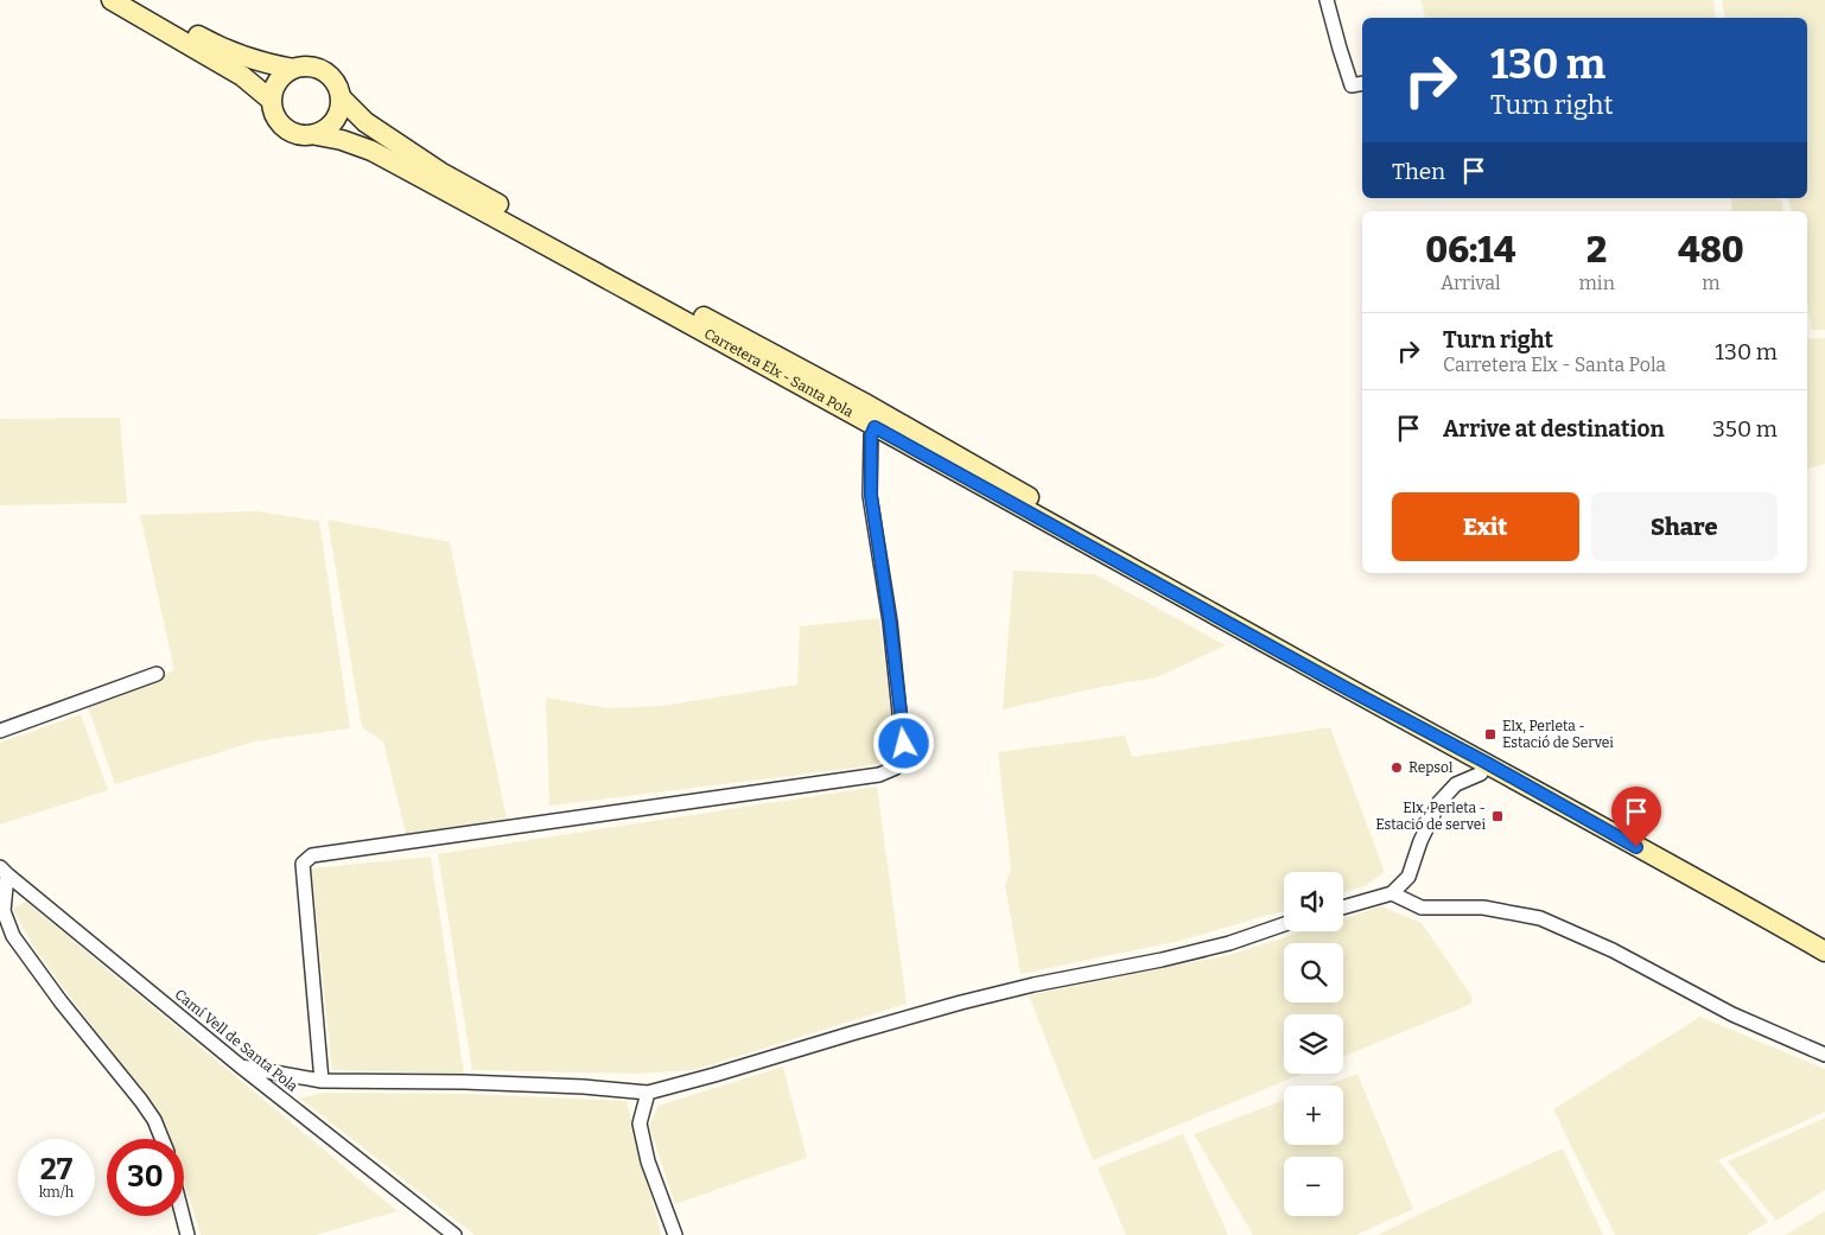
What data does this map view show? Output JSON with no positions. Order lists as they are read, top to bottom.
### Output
{
  "streets": {
    "main road": ["Carretera Elx - Santa Pola"],
    "street": ["Camí Vell de Santa Pola"]
  },
  "places": {
    "transit": ["Elx, Perleta - Estació de Servei", "Elx, Perleta - Estació de servei"],
    "other": ["Repsol"]
  },
  "page": {
    "turn": ["130 m", "Turn right"],
    "then": "Then",
    "eta": [
      "06:14",
      "Arrival",
      "2",
      "min",
      "480",
      "m"
    ],
    "list": [
      {
        "name": "Turn right",
        "note": "Carretera Elx - Santa Pola",
        "value": "130 m"
      },
      {
        "name": "Arrive at destination",
        "value": "350 m"
      }
    ],
    "buttons": ["Exit", "Share"],
    "map_buttons": ["+", "−"],
    "speed": "27 km/h",
    "limit": "30"
  }
}
